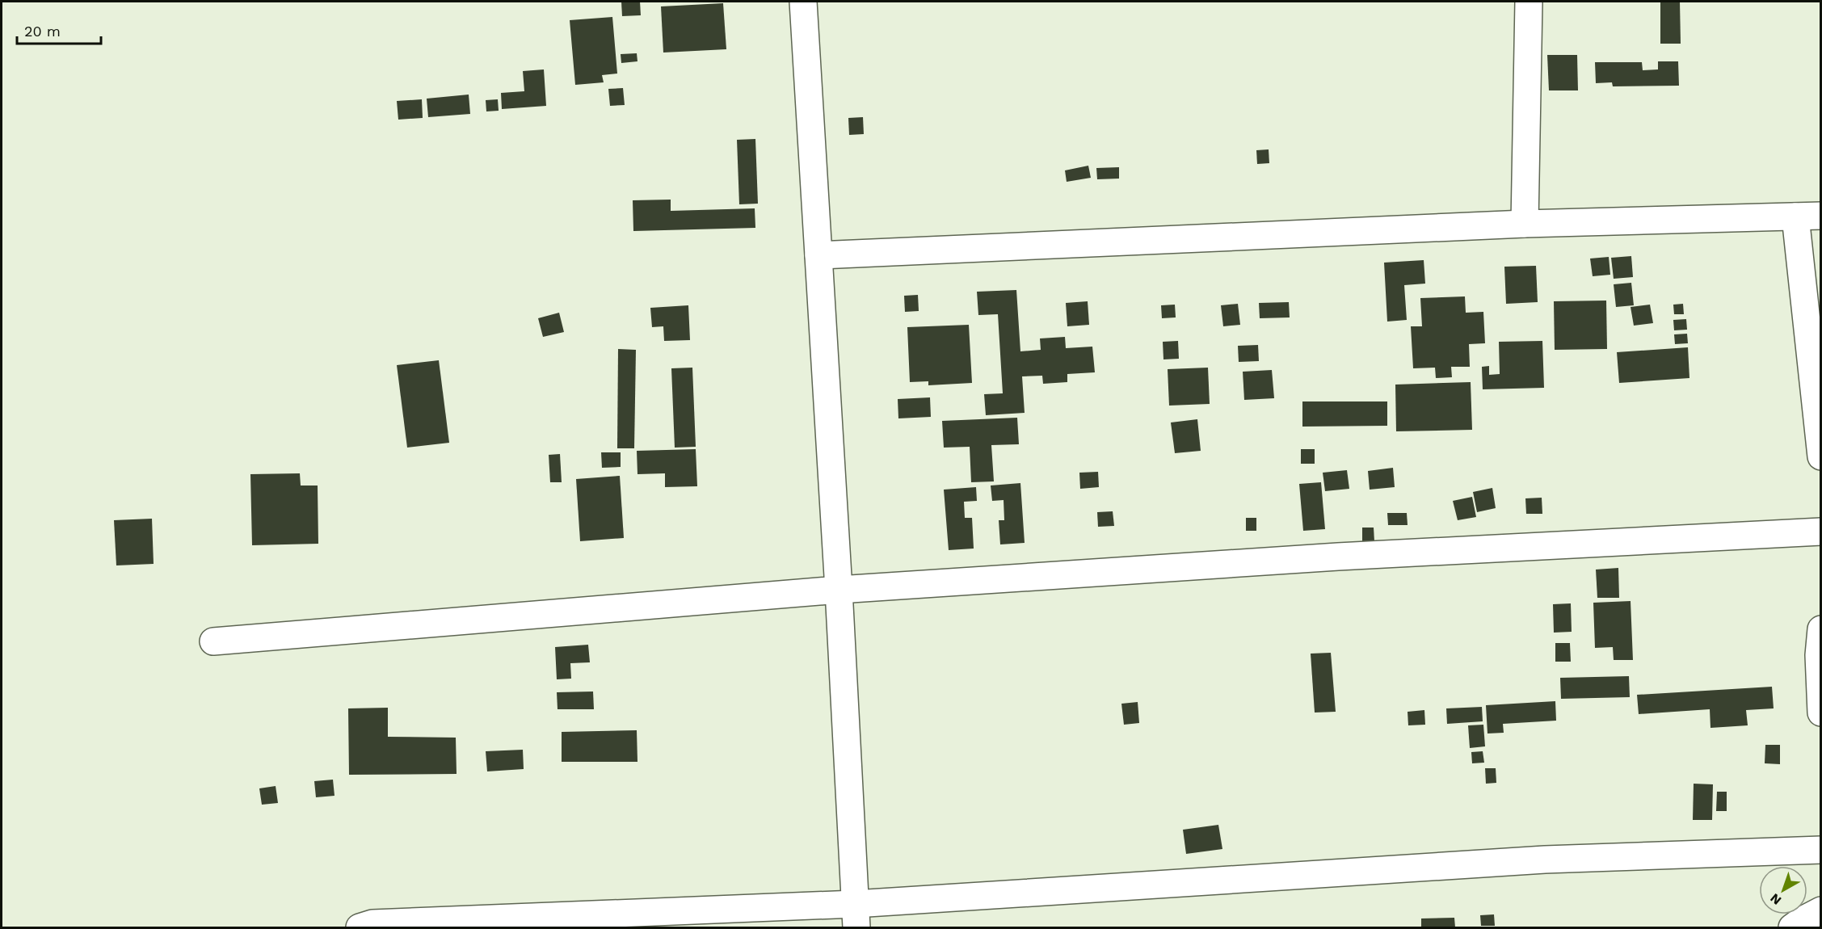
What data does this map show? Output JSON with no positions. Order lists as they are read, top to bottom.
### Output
{
  "scale_bar": "20 m",
  "north": "bottom left"
}
